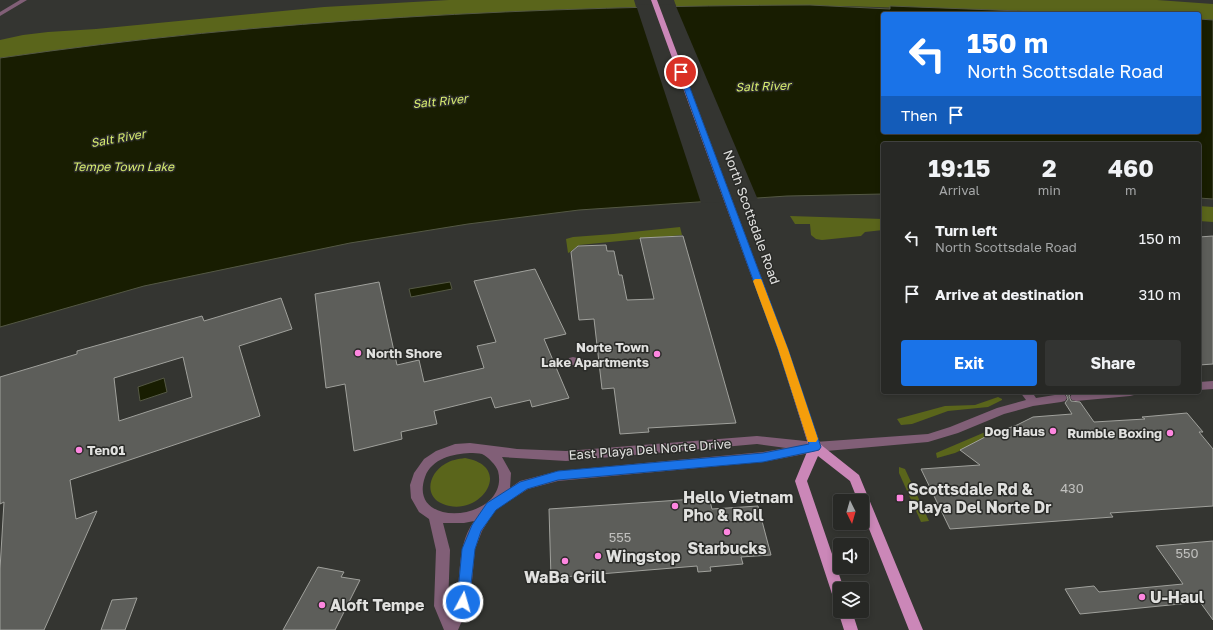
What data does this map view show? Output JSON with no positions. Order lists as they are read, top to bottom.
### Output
{
  "streets": {
    "main road": ["North Scottsdale Road"],
    "street": ["East Playa Del Norte Drive"]
  },
  "crossings": [
    ["North Scottsdale Road", "East Playa Del Norte Drive"]
  ],
  "water": ["Salt River", "Tempe Town Lake"],
  "places": {
    "other": [
      "North Shore",
      "Norte Town Lake Apartments",
      "Dog Haus",
      "Rumble Boxing",
      "Ten01",
      "Hello Vietnam Pho & Roll",
      "Starbucks",
      "Wingstop",
      "WaBa Grill",
      "U-Haul",
      "Aloft Tempe"
    ],
    "transit": ["Scottsdale Rd & Playa Del Norte Dr"]
  },
  "house_numbers": ["430", "555", "550"],
  "north": "bottom",
  "page": {
    "turn": ["150 m", "North Scottsdale Road"],
    "then": "Then",
    "eta": [
      "19:15",
      "Arrival",
      "2",
      "min",
      "460",
      "m"
    ],
    "list": [
      {
        "name": "Turn left",
        "note": "North Scottsdale Road",
        "value": "150 m"
      },
      {
        "name": "Arrive at destination",
        "value": "310 m"
      }
    ],
    "buttons": ["Exit", "Share"]
  }
}
